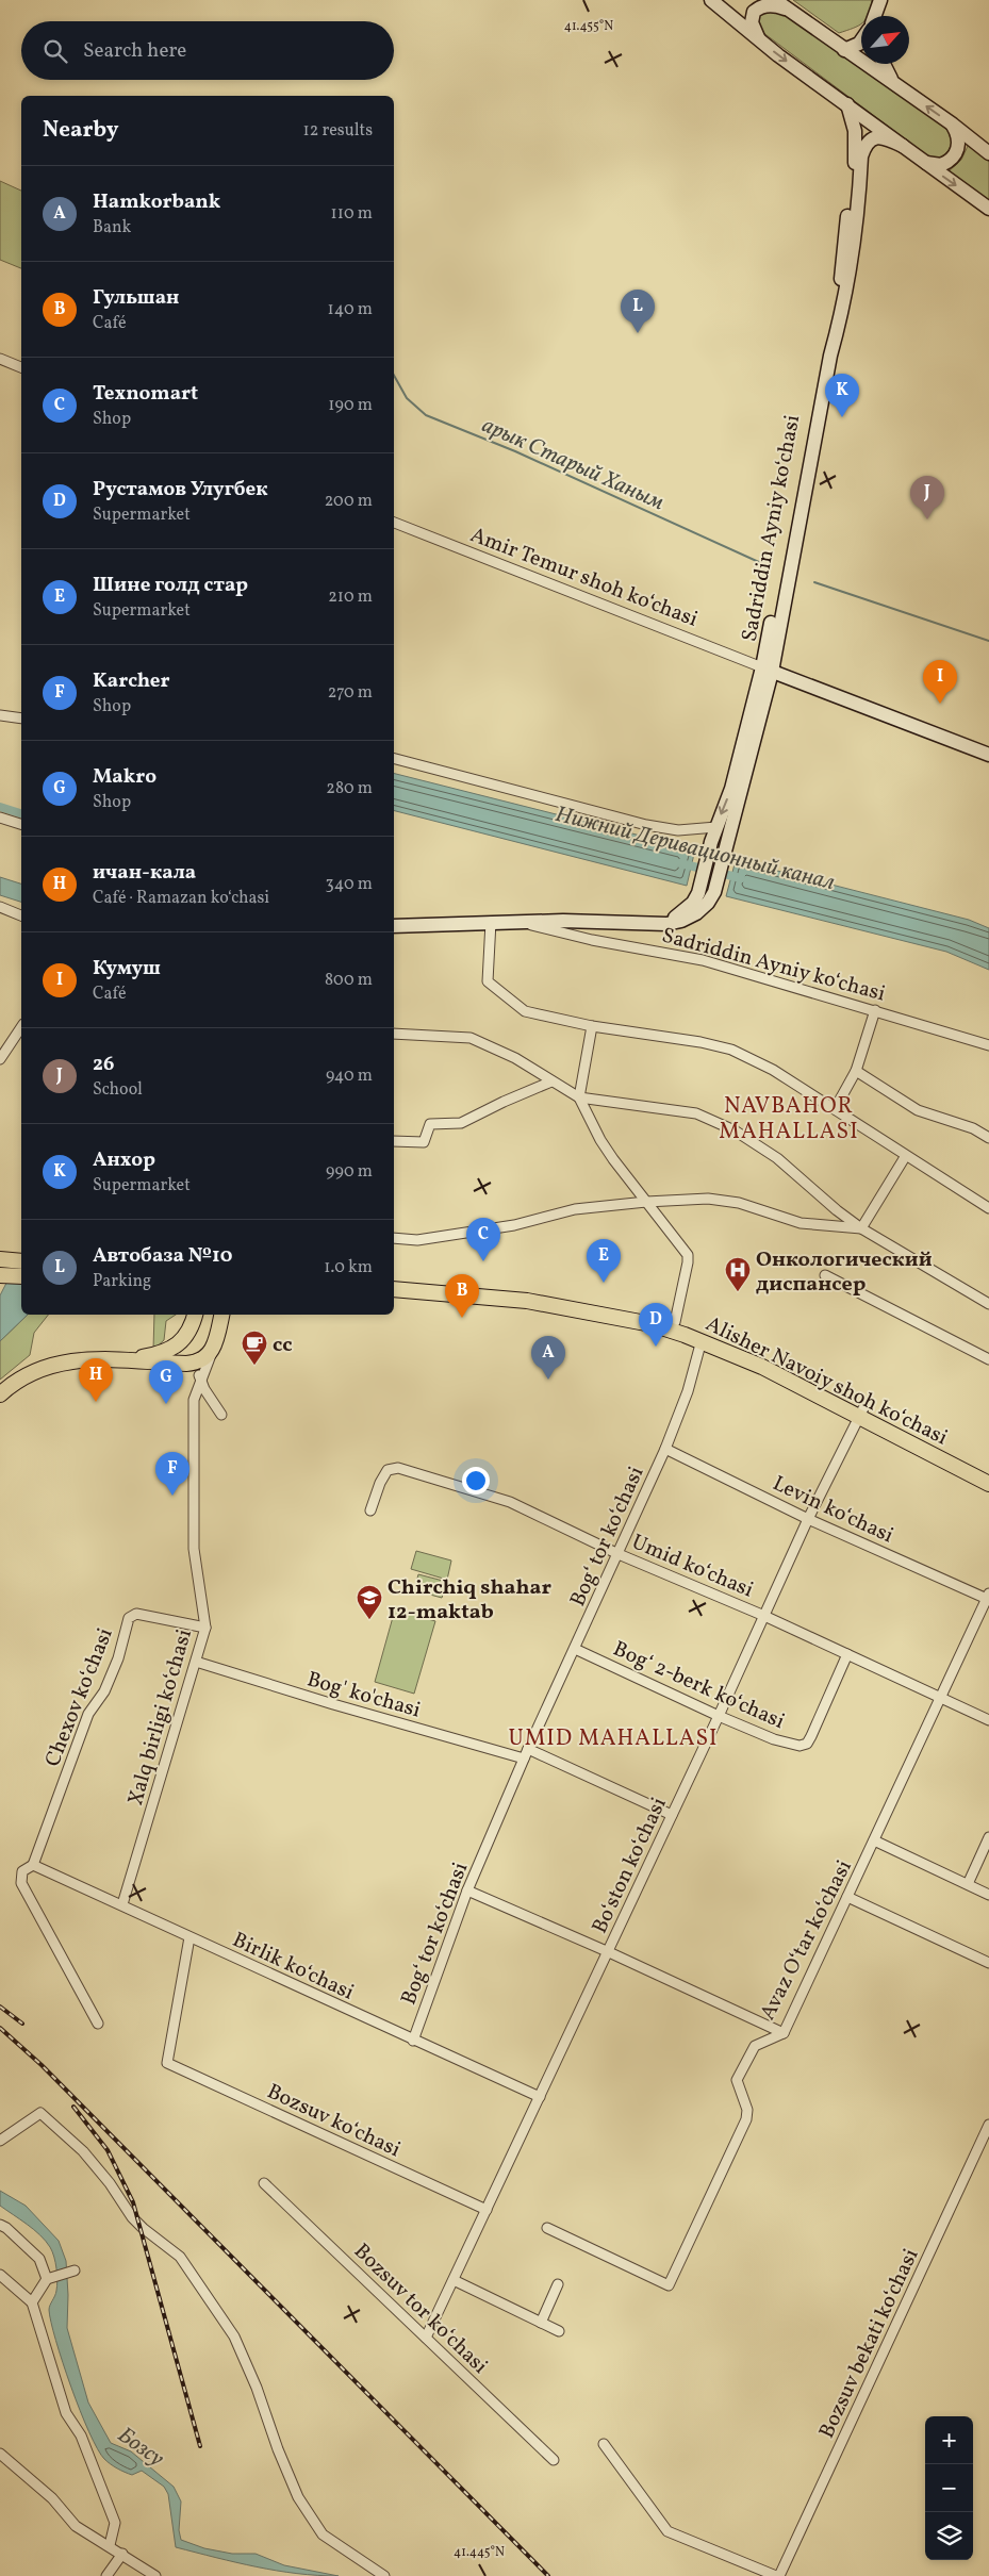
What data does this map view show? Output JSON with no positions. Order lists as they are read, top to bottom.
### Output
{
  "streets": {
    "main road": ["Sadriddin Ayniy ko‘chasi", "Amir Temur shoh ko‘chasi", "Alisher Navoiy shoh koʻchasi"],
    "street": [
      "Levin ko‘chasi",
      "Bog‘ tor ko‘chasi",
      "Umid ko‘chasi",
      "Bog‘ 2-berk ko‘chasi",
      "Bog' ko'chasi",
      "Chexov ko‘chasi",
      "Xalq birligi ko‘chasi",
      "Bo‘ston ko‘chasi",
      "Avaz O‘tar ko‘chasi",
      "Birlik ko‘chasi",
      "Bozsuv ko‘chasi",
      "Bozsuv tor ko‘chasi",
      "Bozsuv bekati ko‘chasi"
    ]
  },
  "crossings": [
    ["Sadriddin Ayniy ko‘chasi", "Amir Temur shoh ko‘chasi"],
    ["Alisher Navoiy shoh koʻchasi", "Bog‘ tor ko‘chasi"],
    ["Alisher Navoiy shoh koʻchasi", "Bo‘ston ko‘chasi"],
    ["Levin ko‘chasi", "Bog‘ tor ko‘chasi"],
    ["Levin ko‘chasi", "Bo‘ston ko‘chasi"],
    ["Levin ko‘chasi", "Avaz O‘tar ko‘chasi"],
    ["Bog‘ tor ko‘chasi", "Umid ko‘chasi"],
    ["Bog‘ tor ko‘chasi", "Bog‘ 2-berk ko‘chasi"],
    ["Bog‘ tor ko‘chasi", "Bog' ko'chasi"],
    ["Bog‘ tor ko‘chasi", "Birlik ko‘chasi"],
    ["Umid ko‘chasi", "Bog‘ 2-berk ko‘chasi"],
    ["Umid ko‘chasi", "Bo‘ston ko‘chasi"],
    ["Umid ko‘chasi", "Avaz O‘tar ko‘chasi"],
    ["Bog‘ 2-berk ko‘chasi", "Bo‘ston ko‘chasi"],
    ["Bog' ko'chasi", "Xalq birligi ko‘chasi"],
    ["Bog' ko'chasi", "Bo‘ston ko‘chasi"],
    ["Chexov ko‘chasi", "Xalq birligi ko‘chasi"],
    ["Chexov ko‘chasi", "Birlik ko‘chasi"],
    ["Xalq birligi ko‘chasi", "Birlik ko‘chasi"],
    ["Bo‘ston ko‘chasi", "Birlik ko‘chasi"],
    ["Bo‘ston ko‘chasi", "Bozsuv ko‘chasi"],
    ["Bo‘ston ko‘chasi", "Bozsuv tor ko‘chasi"],
    ["Birlik ko‘chasi", "Bozsuv ko‘chasi"]
  ],
  "districts": ["NAVBAHOR MAHALLASI", "UMID MAHALLASI"],
  "water": ["арык Старый Ханым", "Нижний Деривационный канал", "Бозсу"],
  "places": {
    "hospital": ["Онкологический диспансер"],
    "cafe": ["cc"],
    "school or university": ["Chirchiq shahar 12-maktab"]
  },
  "north": "top right",
  "page": {
    "search": "Search here",
    "heading": ["Nearby", "12 results"],
    "list": [
      {
        "mark": "A",
        "name": "Hamkorbank",
        "note": "Bank",
        "value": "110 m"
      },
      {
        "mark": "B",
        "name": "Гульшан",
        "note": "Café",
        "value": "140 m"
      },
      {
        "mark": "C",
        "name": "Texnomart",
        "note": "Shop",
        "value": "190 m"
      },
      {
        "mark": "D",
        "name": "Рустамов Улугбек",
        "note": "Supermarket",
        "value": "200 m"
      },
      {
        "mark": "E",
        "name": "Шине голд стар",
        "note": "Supermarket",
        "value": "210 m"
      },
      {
        "mark": "F",
        "name": "Karcher",
        "note": "Shop",
        "value": "270 m"
      },
      {
        "mark": "G",
        "name": "Makro",
        "note": "Shop",
        "value": "280 m"
      },
      {
        "mark": "H",
        "name": "ичан-кала",
        "note": "Café · Ramazan ko‘chasi",
        "value": "340 m"
      },
      {
        "mark": "I",
        "name": "Кумуш",
        "note": "Café",
        "value": "800 m"
      },
      {
        "mark": "J",
        "name": "26",
        "note": "School",
        "value": "940 m"
      },
      {
        "mark": "K",
        "name": "Анхор",
        "note": "Supermarket",
        "value": "990 m"
      },
      {
        "mark": "L",
        "name": "Автобаза №10",
        "note": "Parking",
        "value": "1.0 km"
      }
    ],
    "pins": [
      "L",
      "K",
      "J",
      "I",
      "C",
      "E",
      "B",
      "D",
      "A",
      "H",
      "G",
      "F"
    ],
    "map_buttons": ["+", "−"]
  },
  "coordinates": ["41.455°N", "41.445°N"]
}
